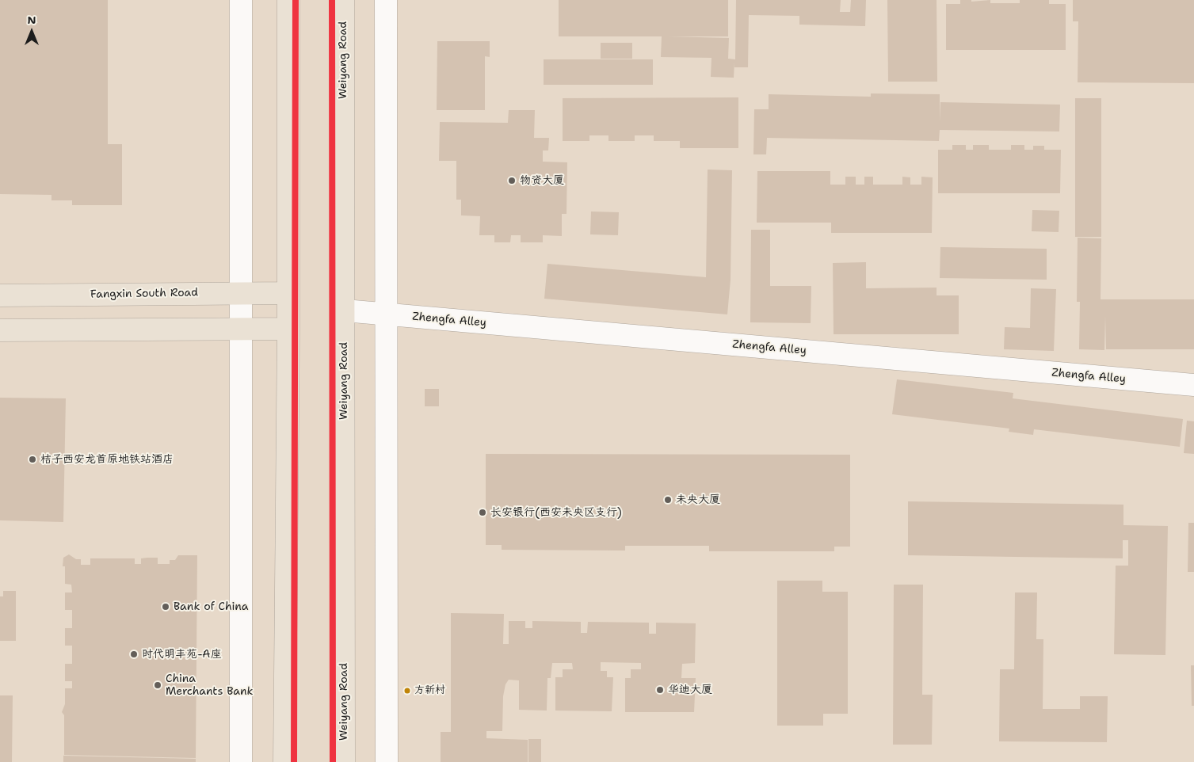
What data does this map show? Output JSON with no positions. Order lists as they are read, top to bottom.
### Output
{
  "streets": {
    "main road": ["Weiyang Road", "Fangxin South Road"],
    "street": ["Zhengfa Alley"]
  },
  "crossings": [
    ["Weiyang Road", "Zhengfa Alley"]
  ],
  "places": [
    "物资大厦",
    "桔子西安龙首原地铁站酒店",
    "未央大厦",
    "长安银行(西安未央区支行)",
    "Bank of China",
    "时代明丰苑-A座",
    "China Merchants Bank",
    "华迪大厦",
    "方新村"
  ],
  "north": "top"
}
